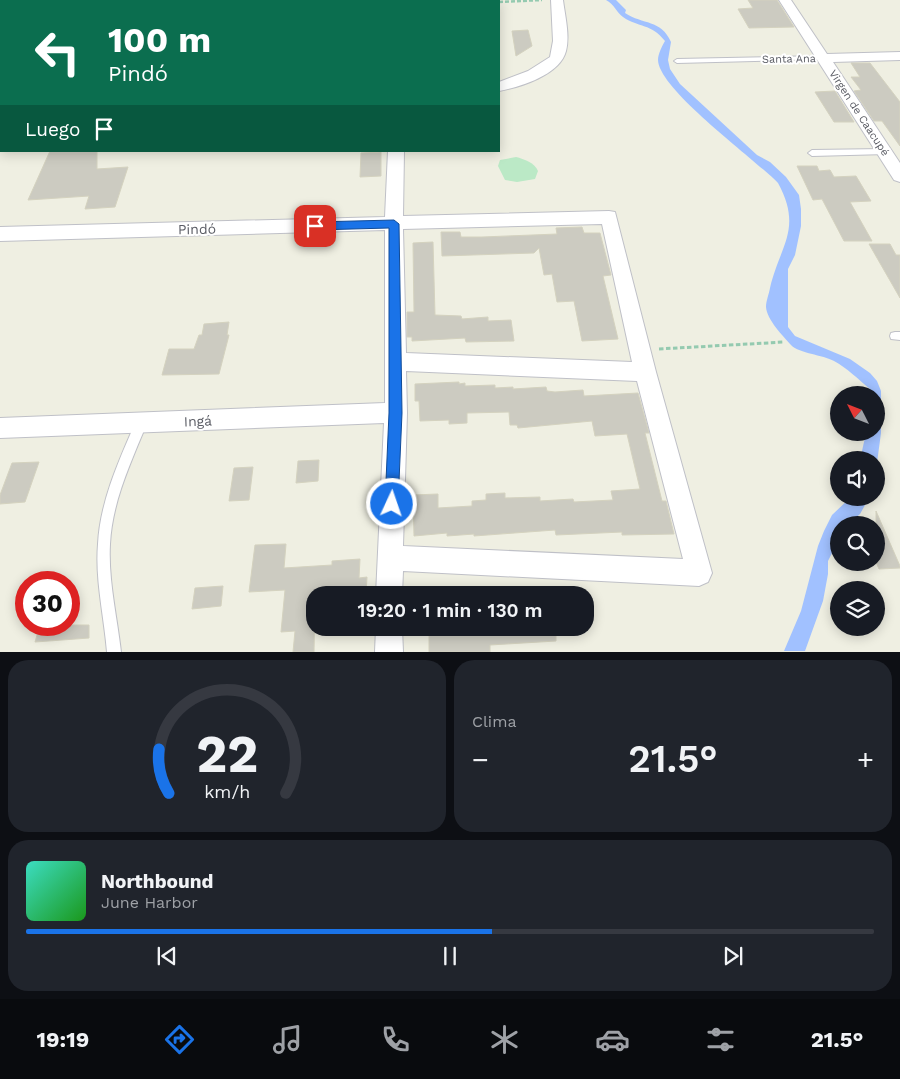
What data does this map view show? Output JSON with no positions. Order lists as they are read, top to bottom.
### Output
{
  "streets": {
    "street": [
      "Santa Ana",
      "Virgen de Caacupé",
      "Pindó",
      "Ingá"
    ]
  },
  "crossings": [
    ["Santa Ana", "Virgen de Caacupé"]
  ],
  "north": "top left",
  "page": {
    "turn": ["100 m", "Pindó"],
    "then": "Luego",
    "limit": "30",
    "trip": "19:20 · 1 min · 130 m",
    "tile": "Clima",
    "heat": ["−", "21.5°", "+"],
    "song": ["Northbound", "June Harbor"],
    "tabs": ["19:19", "21.5°"],
    "gauge": ["22", "km/h"]
  }
}
